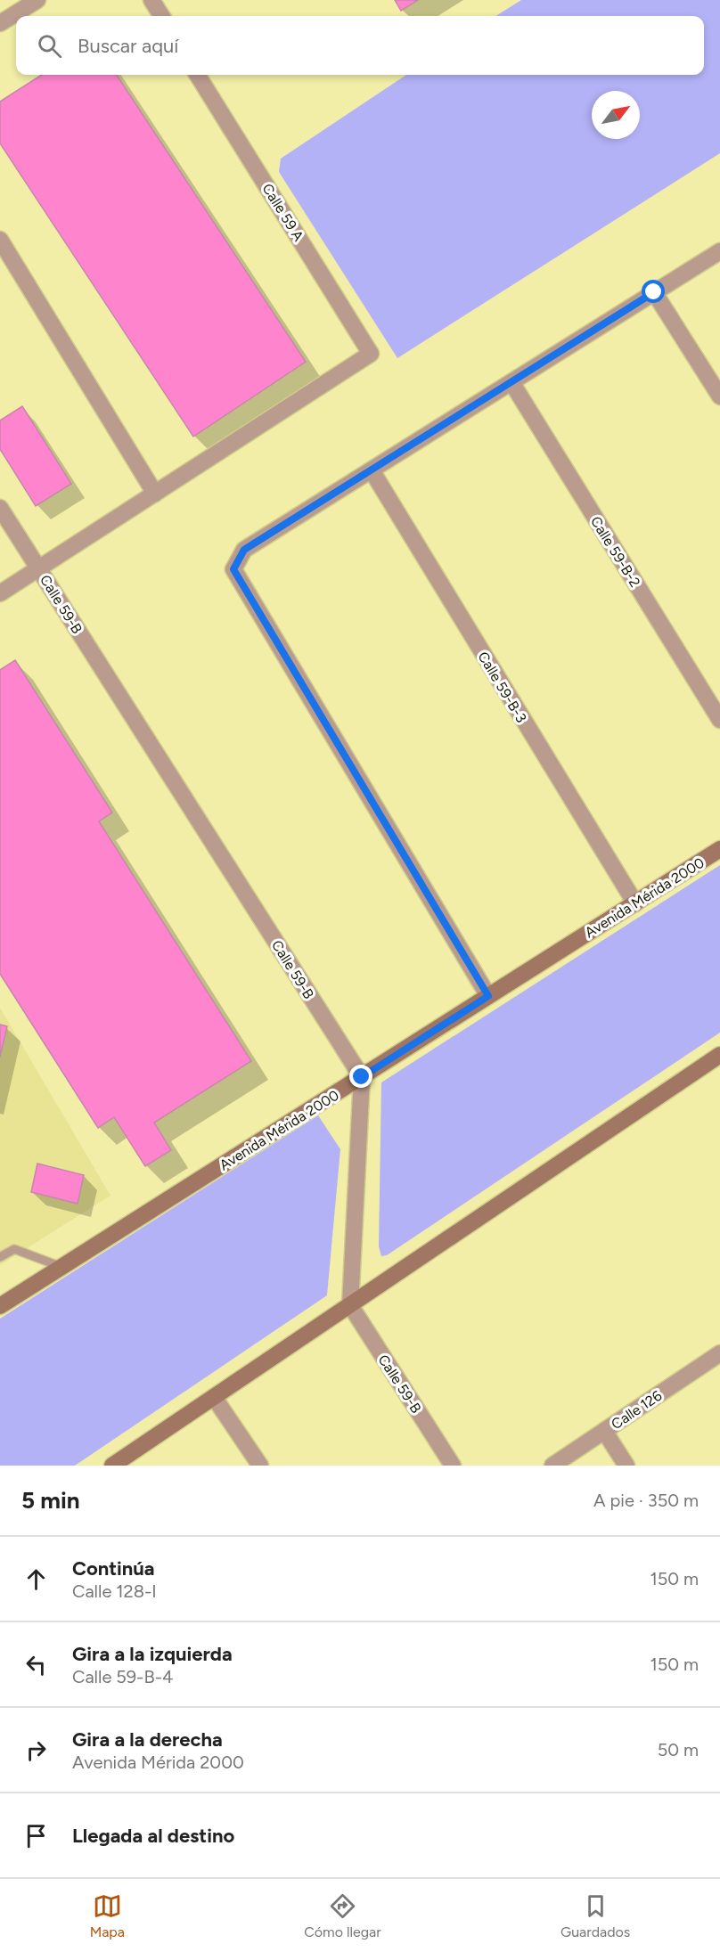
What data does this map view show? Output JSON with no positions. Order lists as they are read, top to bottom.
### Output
{
  "streets": {
    "main road": ["Avenida Mérida 2000"],
    "street": [
      "Calle 59 A",
      "Calle 59-B-2",
      "Calle 59-B",
      "Calle 59-B-3",
      "Calle 126"
    ]
  },
  "crossings": [
    ["Calle 59-B", "Avenida Mérida 2000"],
    ["Calle 59-B-3", "Avenida Mérida 2000"]
  ],
  "north": "top right",
  "page": {
    "search": "Buscar aquí",
    "heading": ["5 min", "A pie · 350 m"],
    "list": [
      ["Continúa", "Calle 128-I", "150 m"],
      ["Gira a la izquierda", "Calle 59-B-4", "150 m"],
      ["Gira a la derecha", "Avenida Mérida 2000", "50 m"],
      "Llegada al destino"
    ],
    "nav": ["Mapa", "Cómo llegar", "Guardados"]
  }
}
